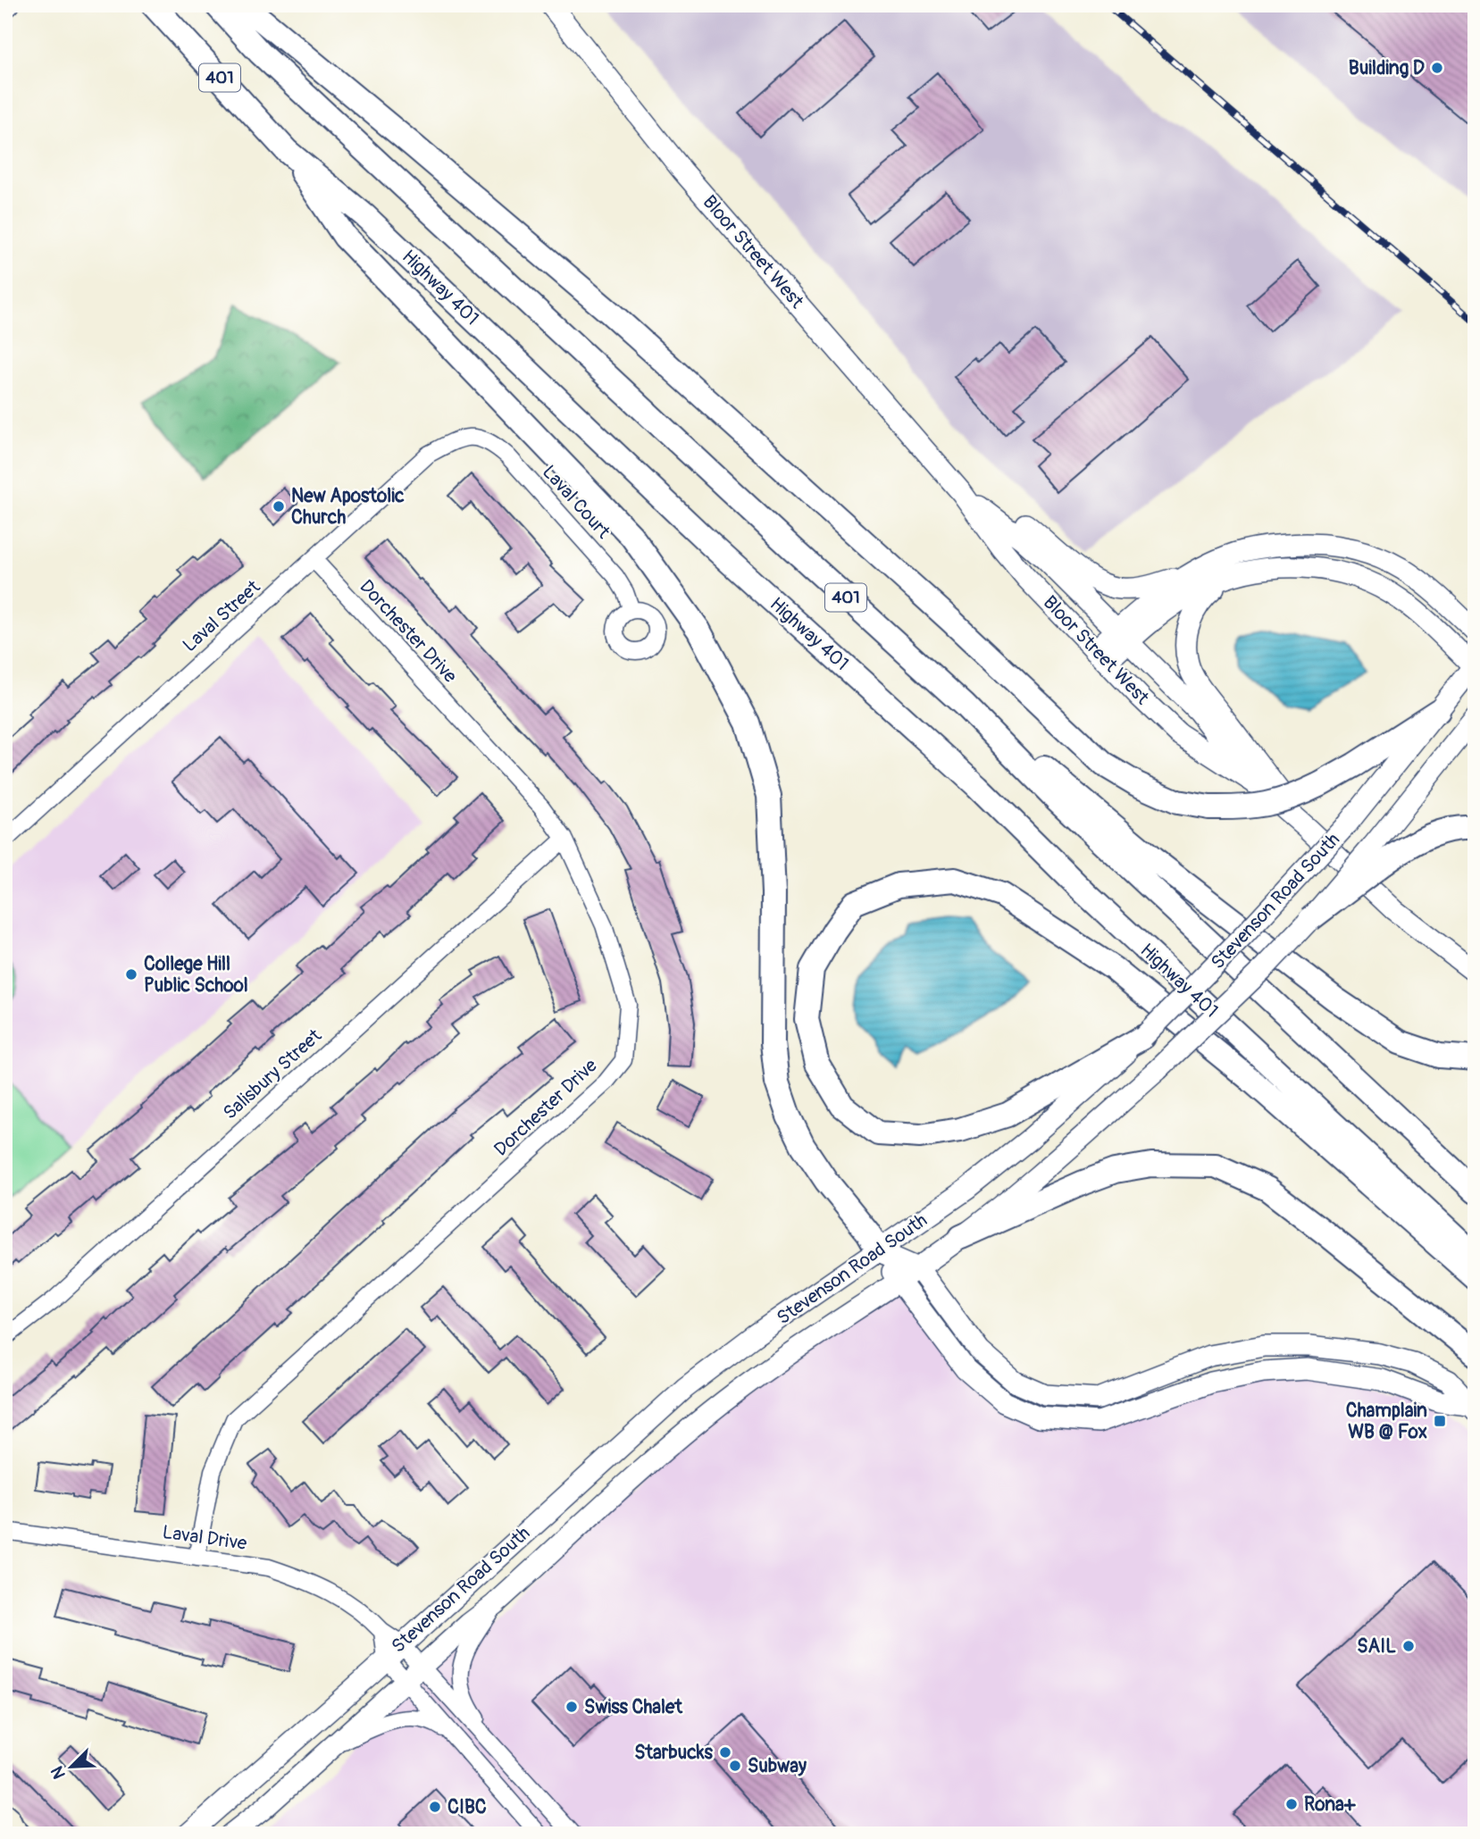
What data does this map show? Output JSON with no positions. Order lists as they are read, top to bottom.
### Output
{
  "streets": {
    "highway": ["401", "Highway 401"],
    "main road": ["Bloor Street West", "Stevenson Road South"],
    "street": [
      "Laval Court",
      "Laval Street",
      "Dorchester Drive",
      "Salisbury Street",
      "Laval Drive"
    ]
  },
  "crossings": [
    ["Laval Court", "Laval Street"],
    ["Laval Street", "Dorchester Drive"],
    ["Dorchester Drive", "Salisbury Street"],
    ["Dorchester Drive", "Laval Drive"],
    ["Stevenson Road South", "Laval Drive"]
  ],
  "places": {
    "other": [
      "Building D",
      "New Apostolic Church",
      "College Hill Public School",
      "SAIL",
      "Swiss Chalet",
      "Starbucks",
      "Subway",
      "Rona+",
      "CIBC"
    ],
    "transit": ["Champlain WB @ Fox"]
  },
  "north": "bottom left"
}
